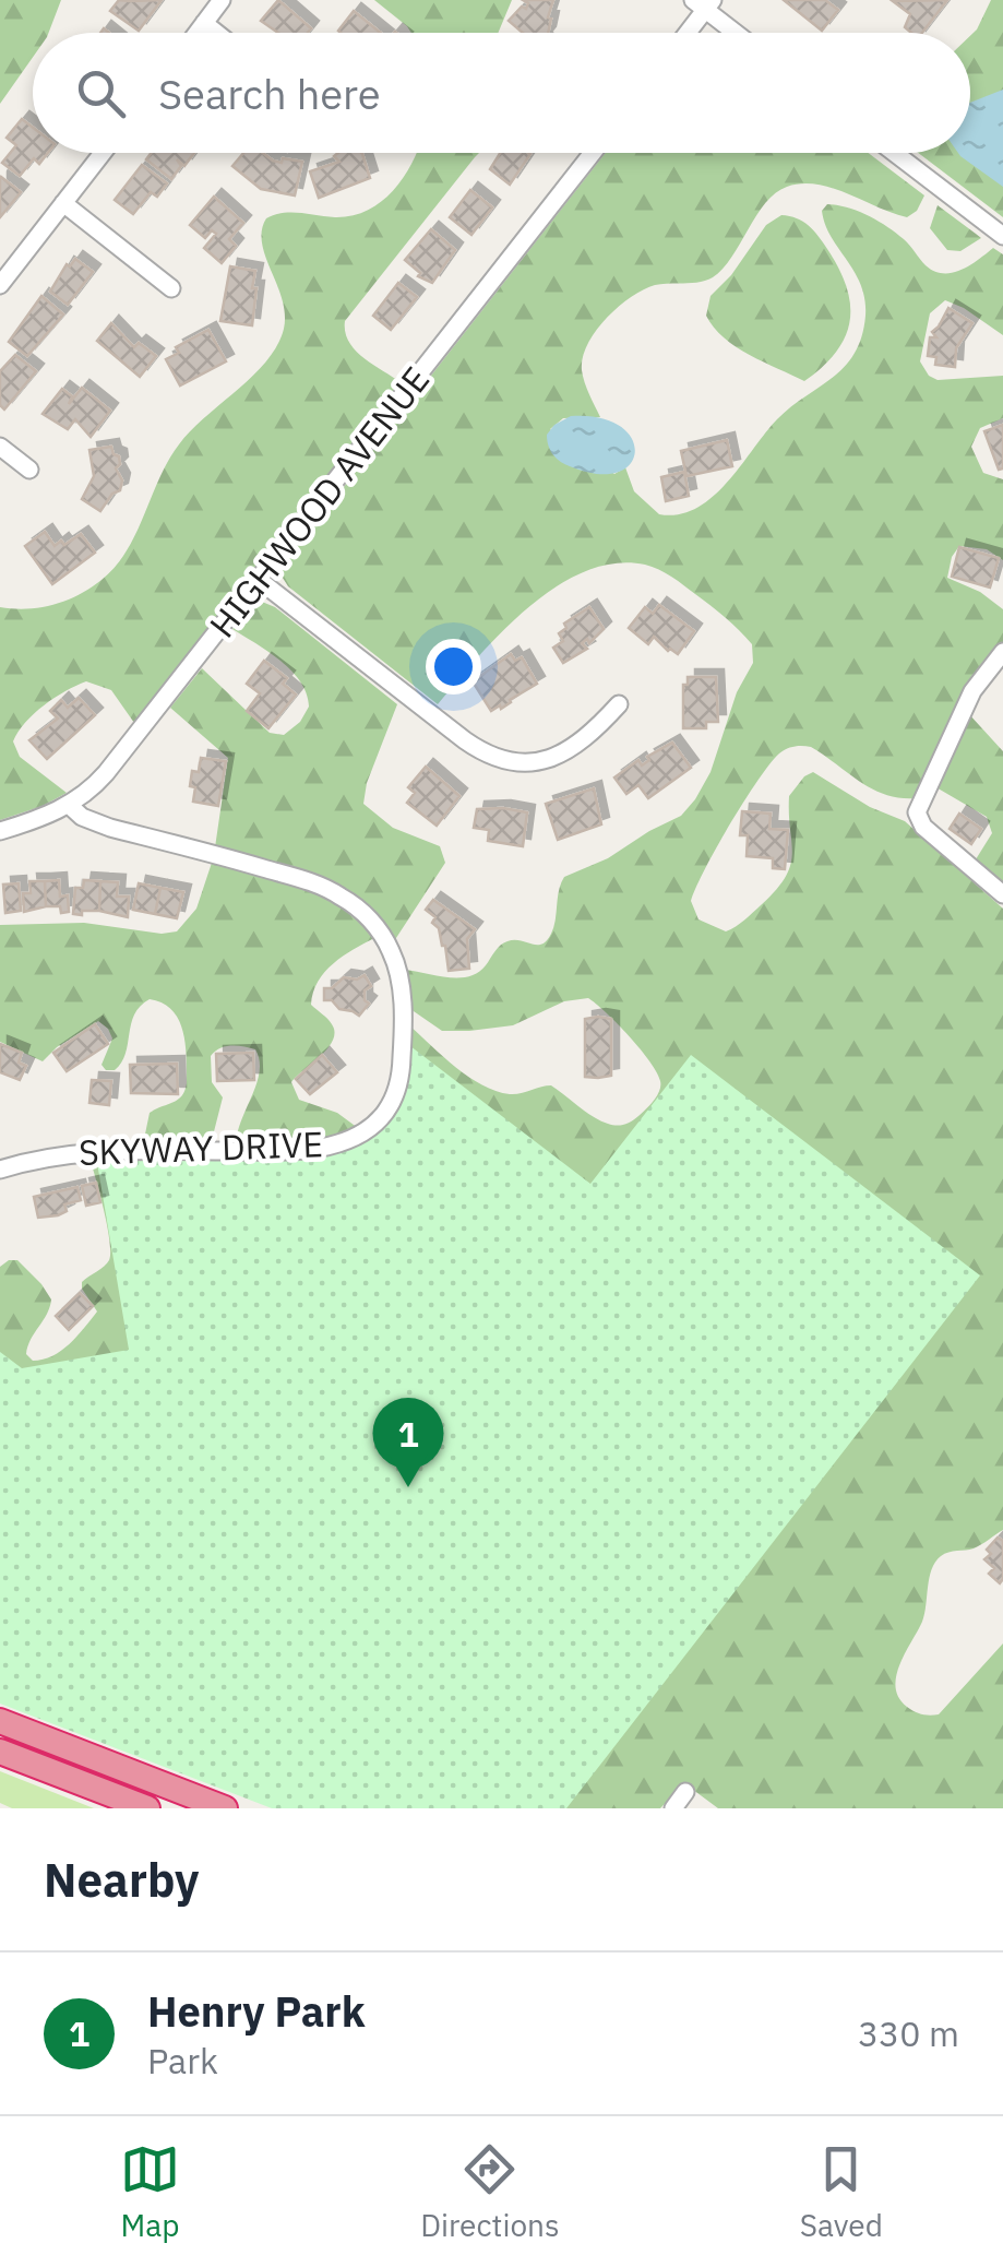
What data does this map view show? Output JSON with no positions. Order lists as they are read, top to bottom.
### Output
{
  "streets": {
    "street": ["HIGHWOOD AVENUE", "SKYWAY DRIVE"]
  },
  "crossings": [
    ["HIGHWOOD AVENUE", "SKYWAY DRIVE"]
  ],
  "page": {
    "search": "Search here",
    "pins": "1",
    "heading": "Nearby",
    "list": [
      {
        "mark": "1",
        "name": "Henry Park",
        "note": "Park",
        "value": "330 m"
      }
    ],
    "nav": ["Map", "Directions", "Saved"]
  }
}
